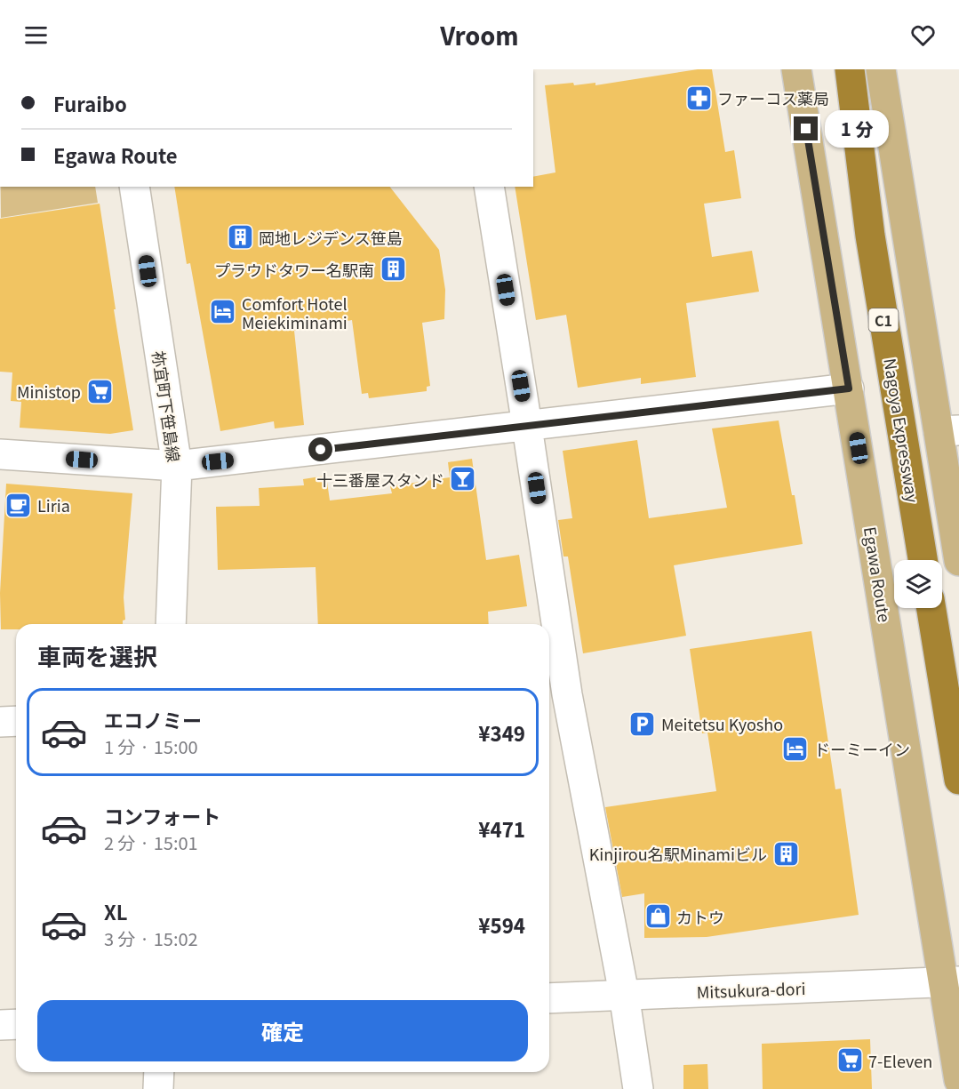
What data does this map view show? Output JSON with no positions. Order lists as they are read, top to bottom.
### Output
{
  "streets": {
    "highway": ["C1", "Nagoya Expressway"],
    "main road": ["Egawa Route"],
    "street": ["祢宜町下笹島線", "Mitsukura-dori"]
  },
  "crossings": [
    ["Egawa Route", "Mitsukura-dori"]
  ],
  "places": {
    "pharmacy": ["ファーコス薬局"],
    "building": ["岡地レジデンス笹島", "プラウドタワー名駅南", "Kinjirou名駅Minamiビル"],
    "hotel": ["Comfort Hotel Meiekiminami", "ドーミーイン"],
    "supermarket": ["Ministop", "7-Eleven"],
    "bar": ["十三番屋スタンド"],
    "cafe": ["Liria"],
    "parking": ["Meitetsu Kyosho"],
    "shop": ["カトウ"]
  },
  "page": {
    "header": "Vroom",
    "banner": ["Furaibo", "Egawa Route"],
    "bubble": "1 分",
    "heading": "車両を選択",
    "list": [
      {
        "name": "エコノミー",
        "note": "1 分 · 15:00",
        "value": "¥349"
      },
      {
        "name": "コンフォート",
        "note": "2 分 · 15:01",
        "value": "¥471"
      },
      {
        "name": "XL",
        "note": "3 分 · 15:02",
        "value": "¥594"
      }
    ],
    "buttons": "確定"
  }
}
